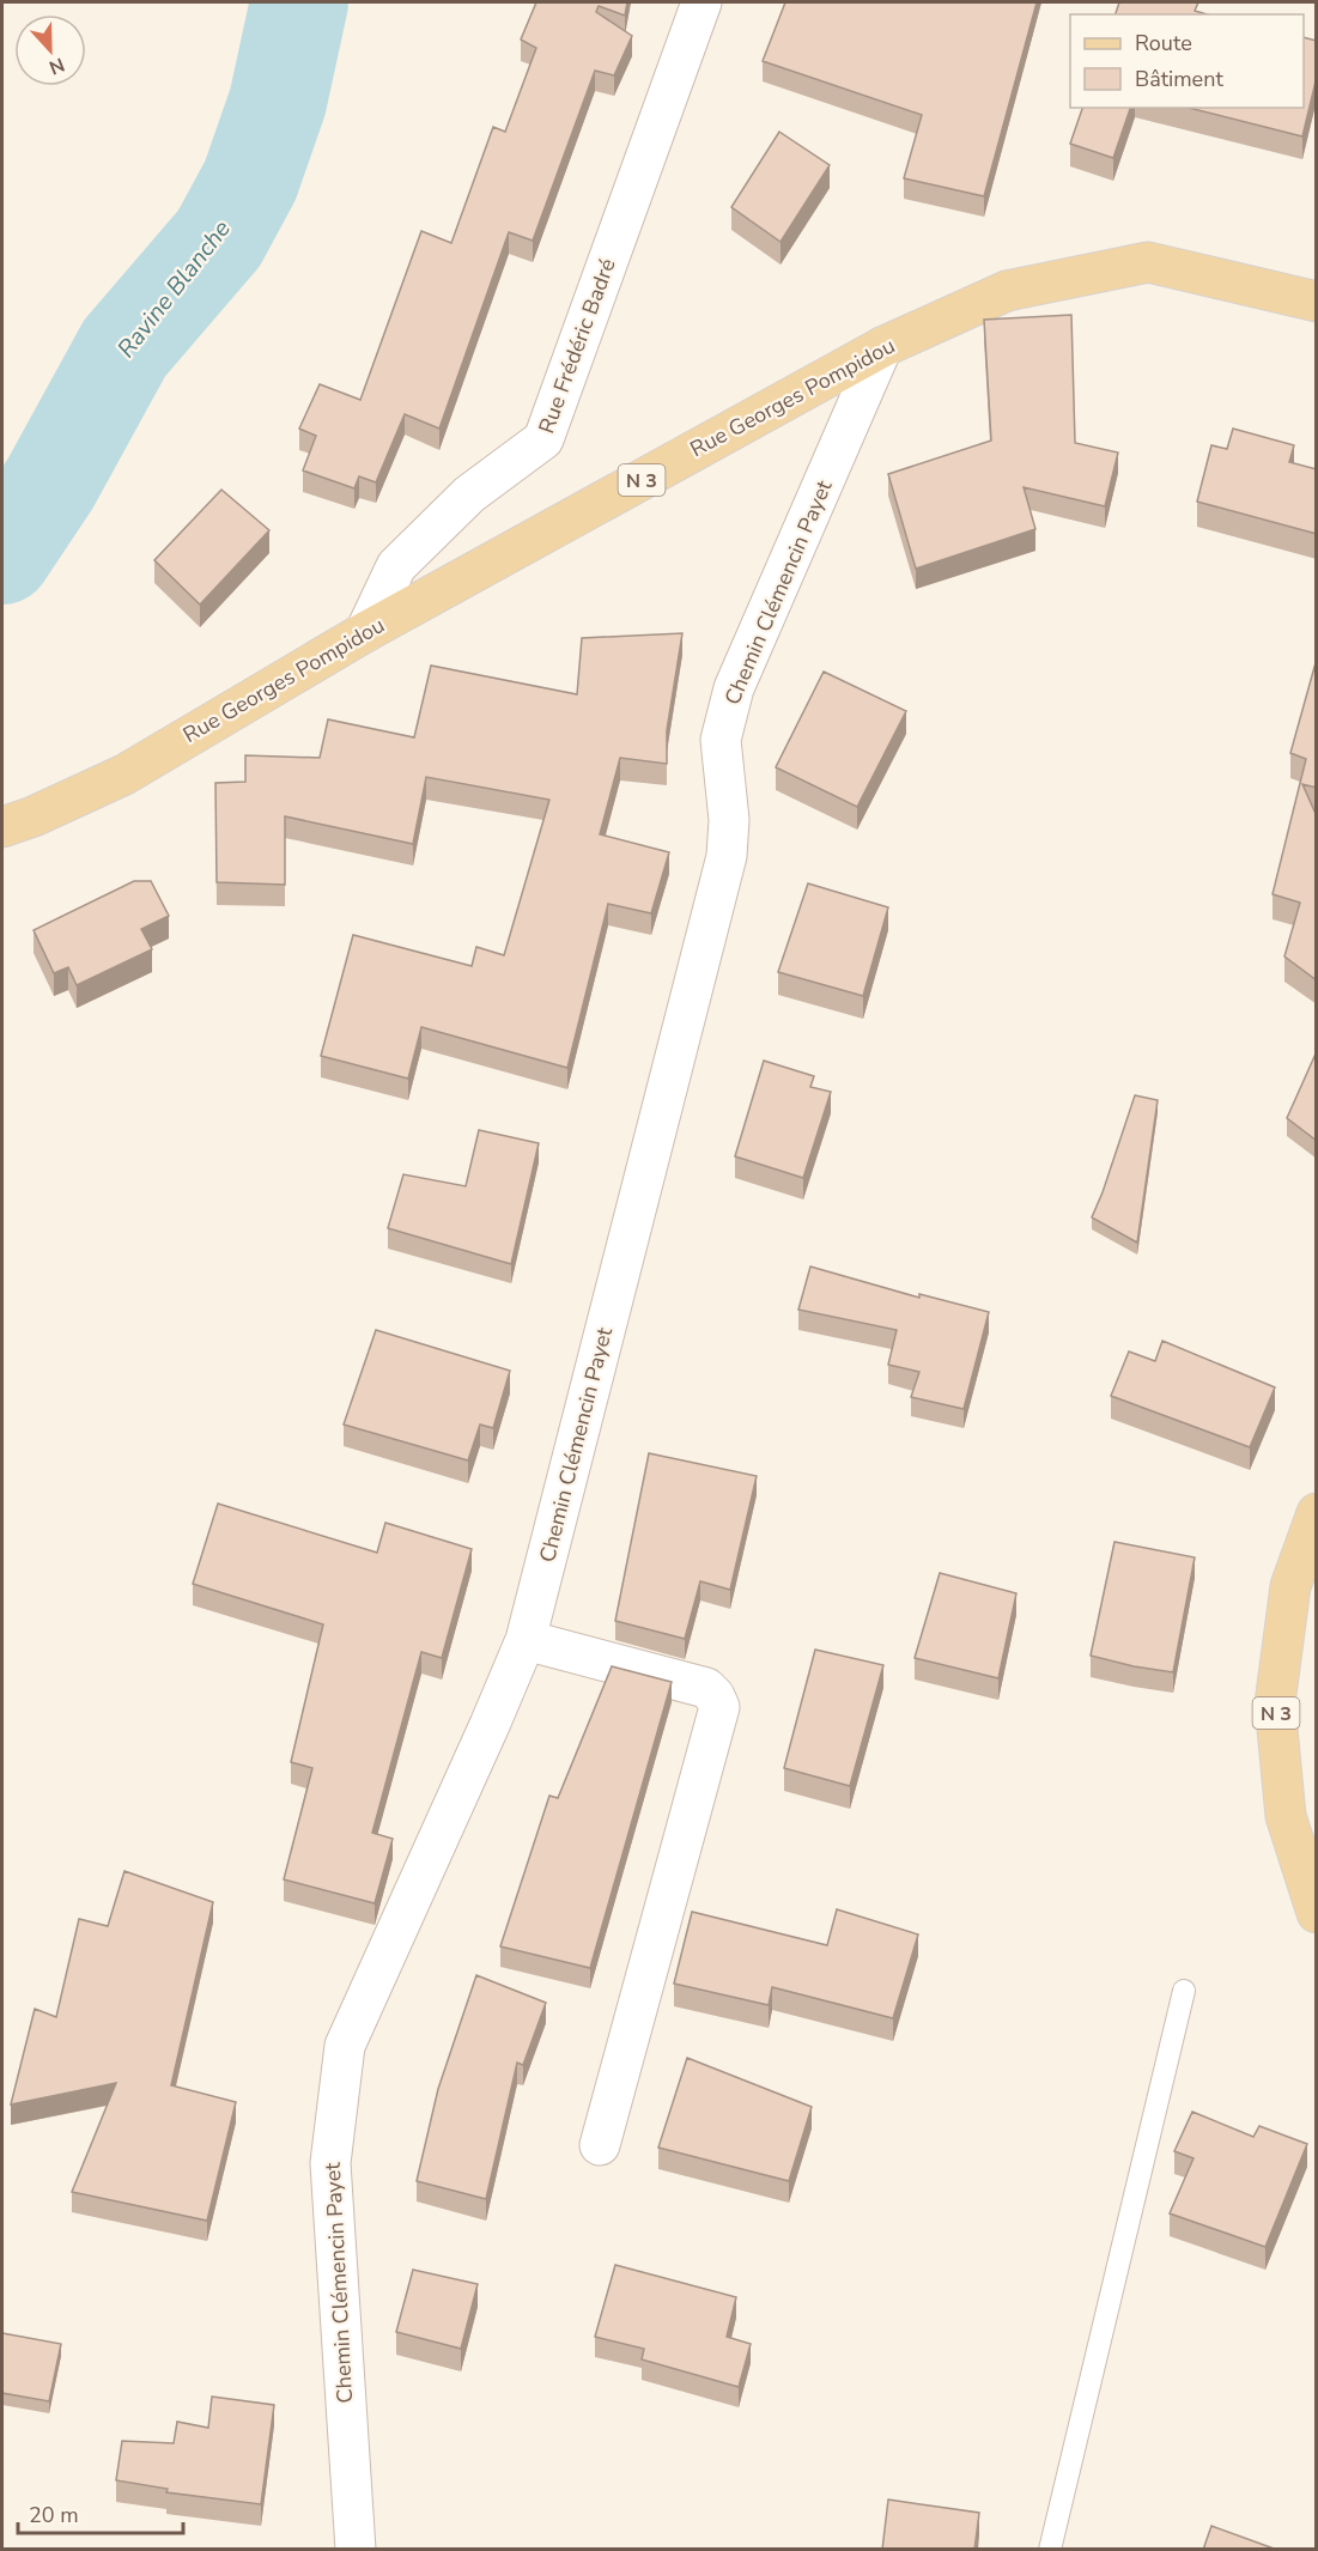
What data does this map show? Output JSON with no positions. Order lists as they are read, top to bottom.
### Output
{
  "streets": {
    "main road": ["Rue Georges Pompidou", "N 3"],
    "street": ["Rue Frédéric Badré", "Chemin Clémencin Payet"]
  },
  "crossings": [
    ["Rue Frédéric Badré", "Rue Georges Pompidou"],
    ["Rue Georges Pompidou", "Chemin Clémencin Payet"]
  ],
  "water": ["Ravine Blanche"],
  "legend": ["Route", "Bâtiment"],
  "scale_bar": "20 m",
  "north": "bottom"
}
